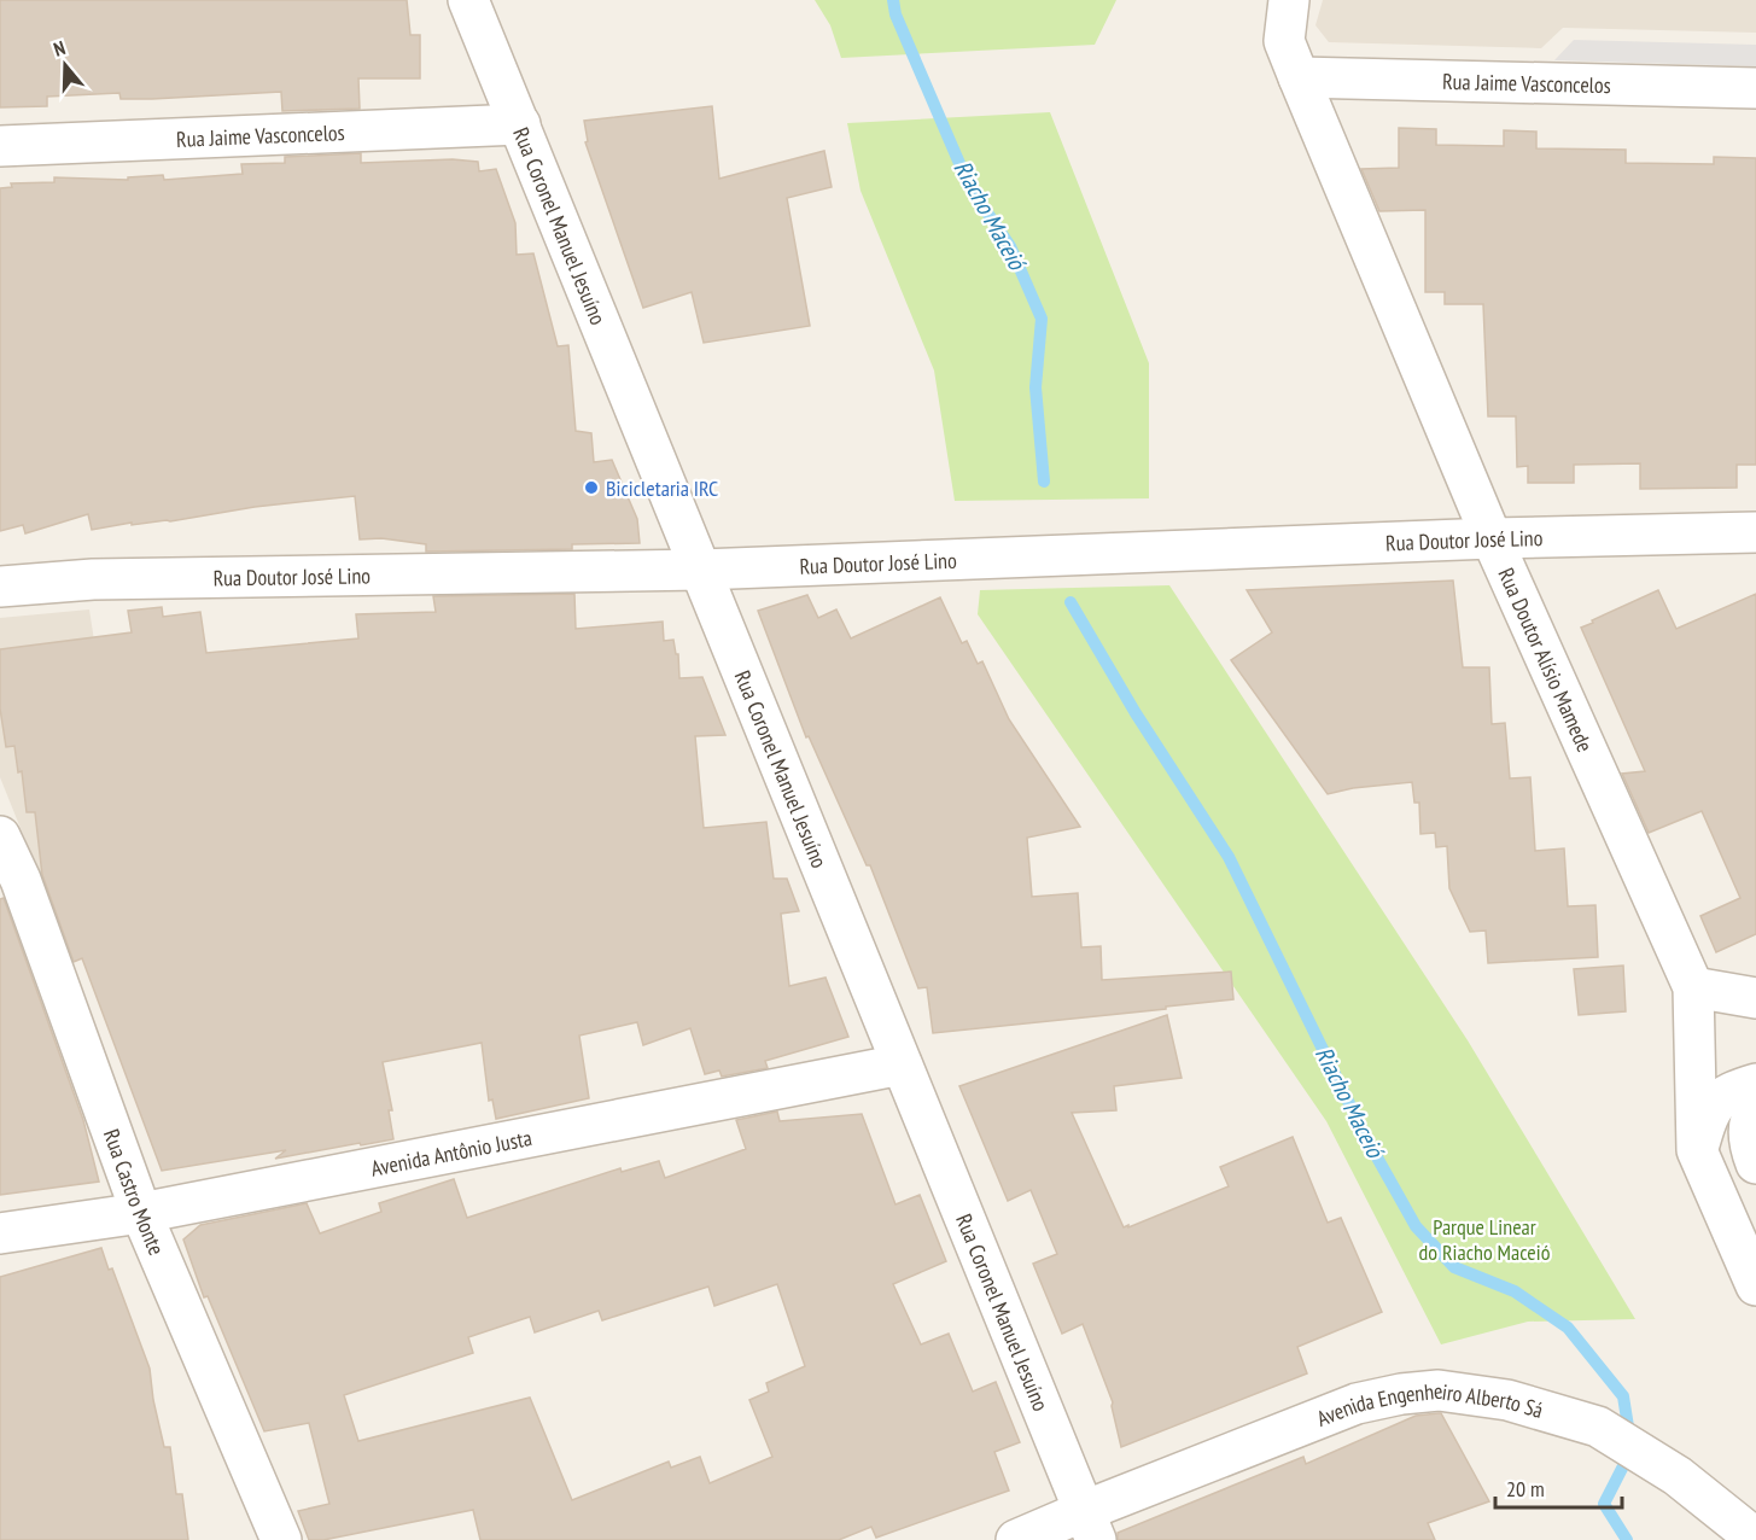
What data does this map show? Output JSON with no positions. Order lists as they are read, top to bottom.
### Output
{
  "streets": {
    "street": [
      "Rua Jaime Vasconcelos",
      "Rua Coronel Manuel Jesuíno",
      "Rua Doutor José Lino",
      "Rua Doutor Alísio Mamede",
      "Avenida Antônio Justa",
      "Rua Castro Monte",
      "Avenida Engenheiro Alberto Sá"
    ]
  },
  "crossings": [
    ["Rua Jaime Vasconcelos", "Rua Coronel Manuel Jesuíno"],
    ["Rua Jaime Vasconcelos", "Rua Doutor Alísio Mamede"],
    ["Rua Coronel Manuel Jesuíno", "Rua Doutor José Lino"],
    ["Rua Coronel Manuel Jesuíno", "Avenida Antônio Justa"],
    ["Rua Coronel Manuel Jesuíno", "Avenida Engenheiro Alberto Sá"],
    ["Rua Doutor José Lino", "Rua Doutor Alísio Mamede"],
    ["Avenida Antônio Justa", "Rua Castro Monte"]
  ],
  "water": ["Riacho Maceió"],
  "parks": ["Parque Linear do Riacho Maceió"],
  "places": ["Bicicletaria IRC"],
  "scale_bar": "20 m",
  "north": "top"
}
